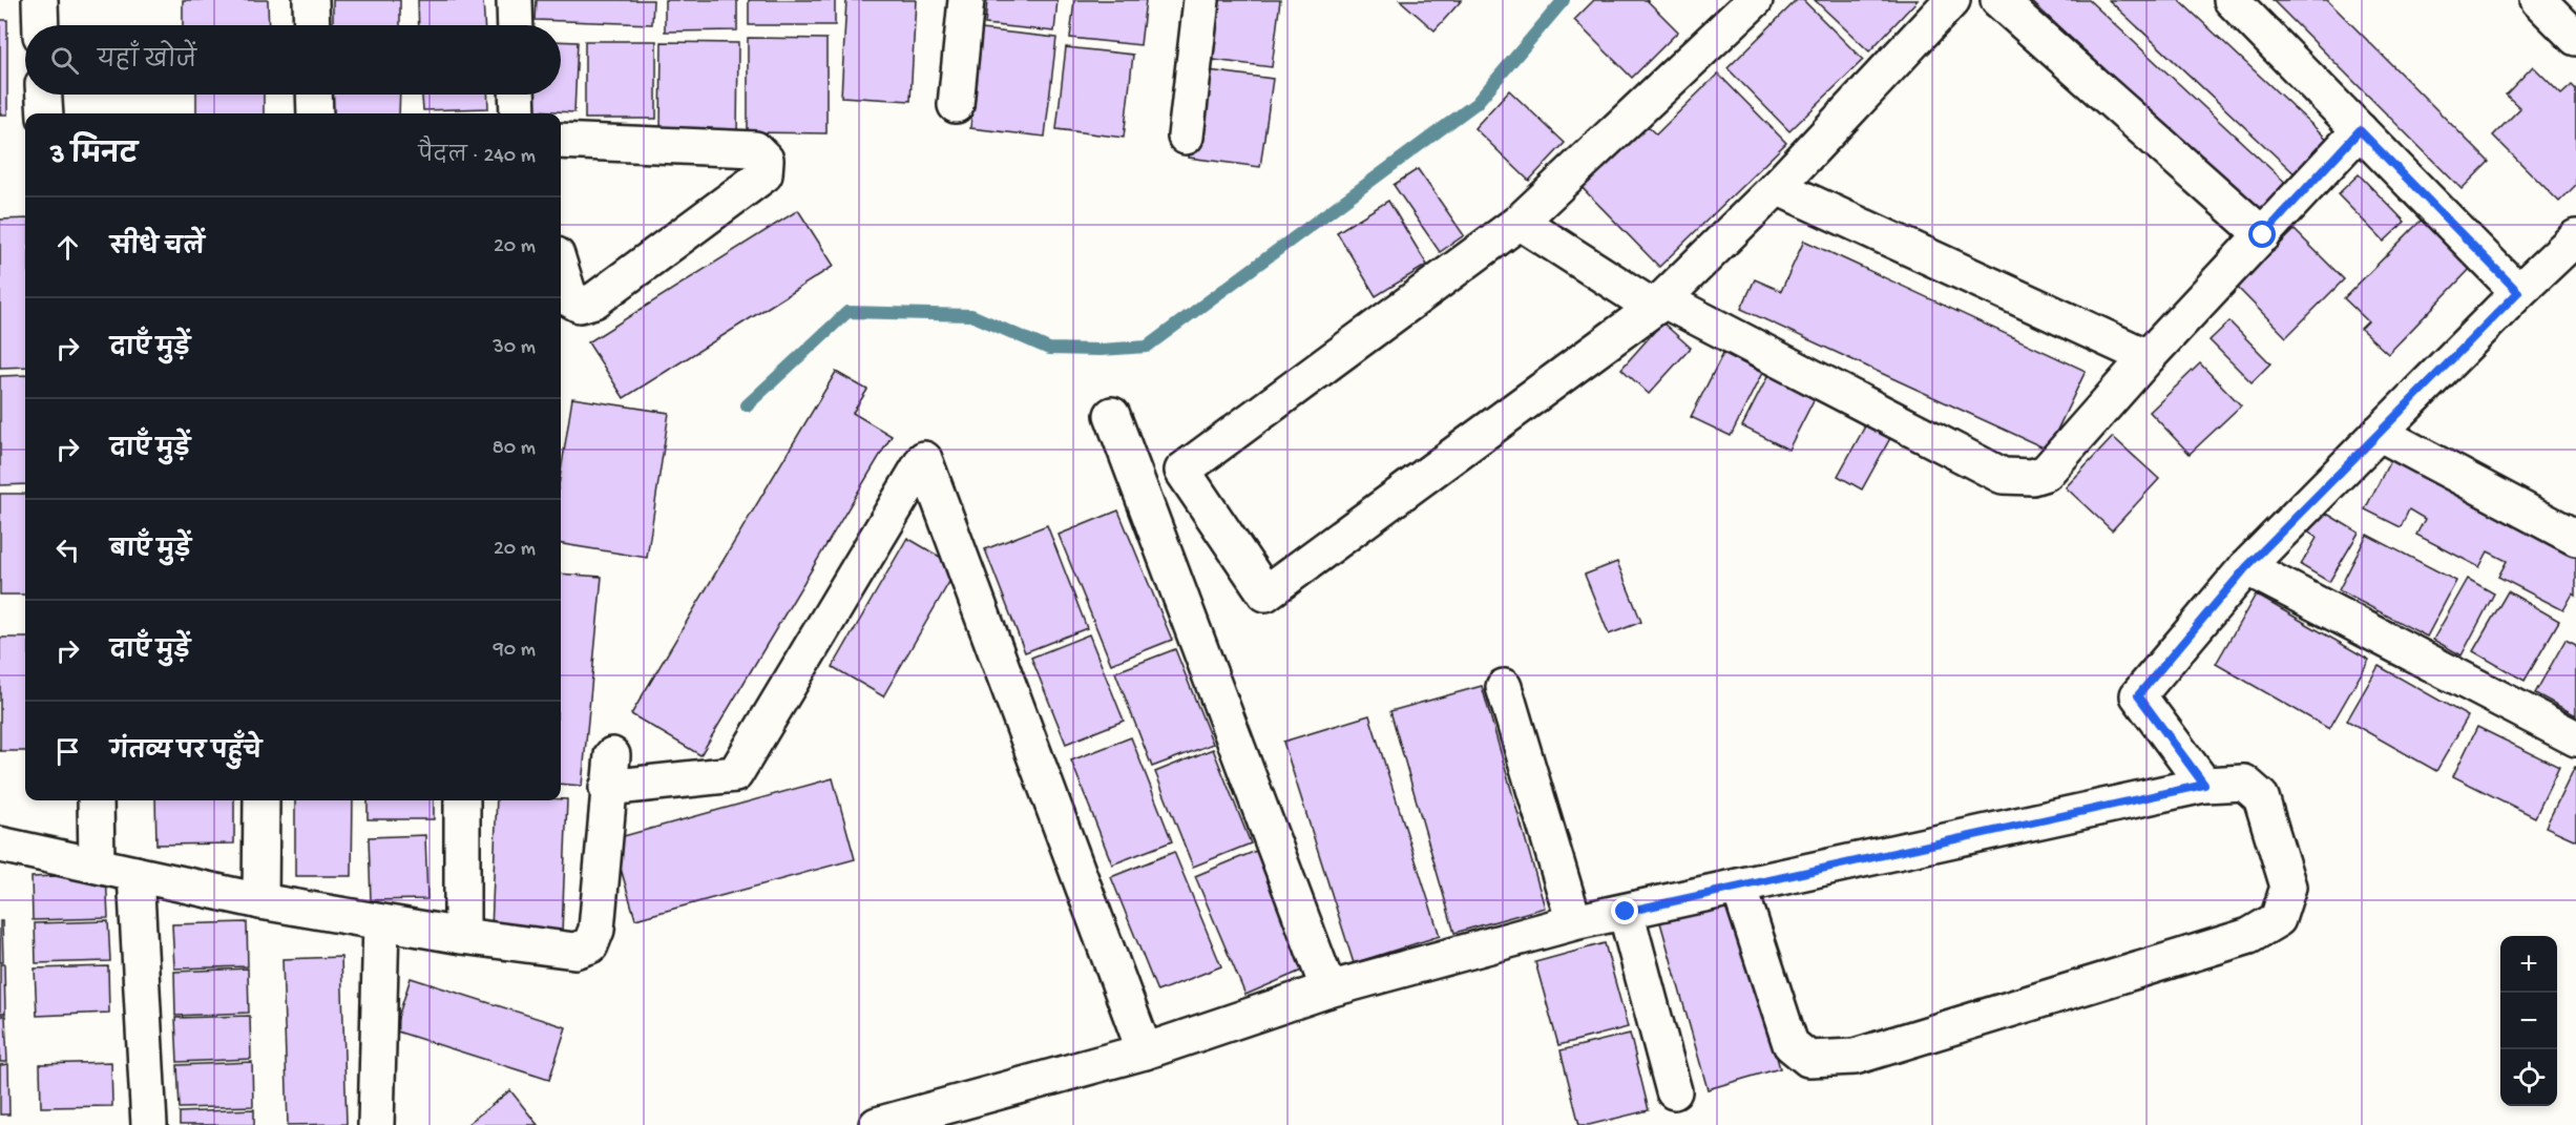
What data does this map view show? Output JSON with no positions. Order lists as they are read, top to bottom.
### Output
{
  "page": {
    "search": "यहाँ खोजें",
    "heading": ["3 मिनट", "पैदल · 240 m"],
    "list": [
      ["सीधे चलें", "20 m"],
      ["दाएँ मुड़ें", "30 m"],
      ["दाएँ मुड़ें", "80 m"],
      ["बाएँ मुड़ें", "20 m"],
      ["दाएँ मुड़ें", "90 m"],
      "गंतव्य पर पहुँचे"
    ],
    "map_buttons": ["+", "−"]
  }
}
